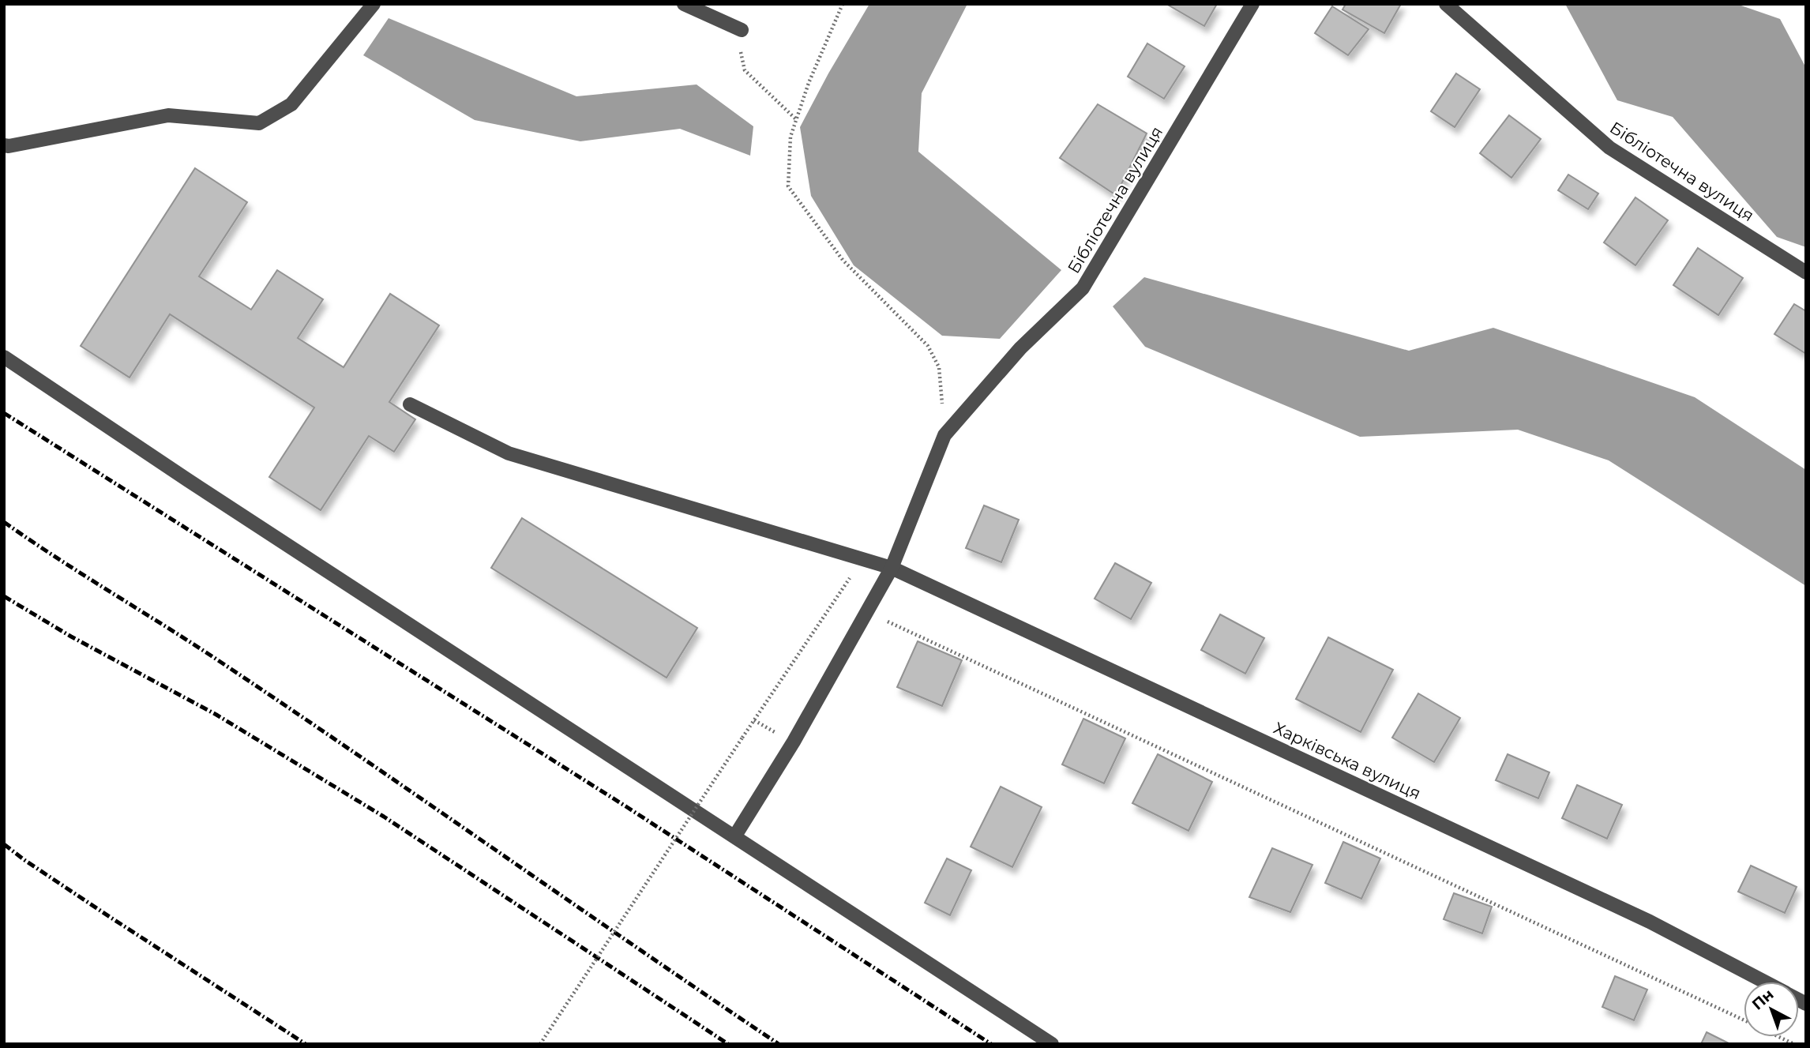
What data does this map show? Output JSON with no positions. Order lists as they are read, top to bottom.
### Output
{
  "streets": {
    "street": ["Бібліотечна вулиця", "Харківська вулиця"]
  },
  "crossings": [
    ["Бібліотечна вулиця", "Харківська вулиця"]
  ],
  "north": "top left"
}
